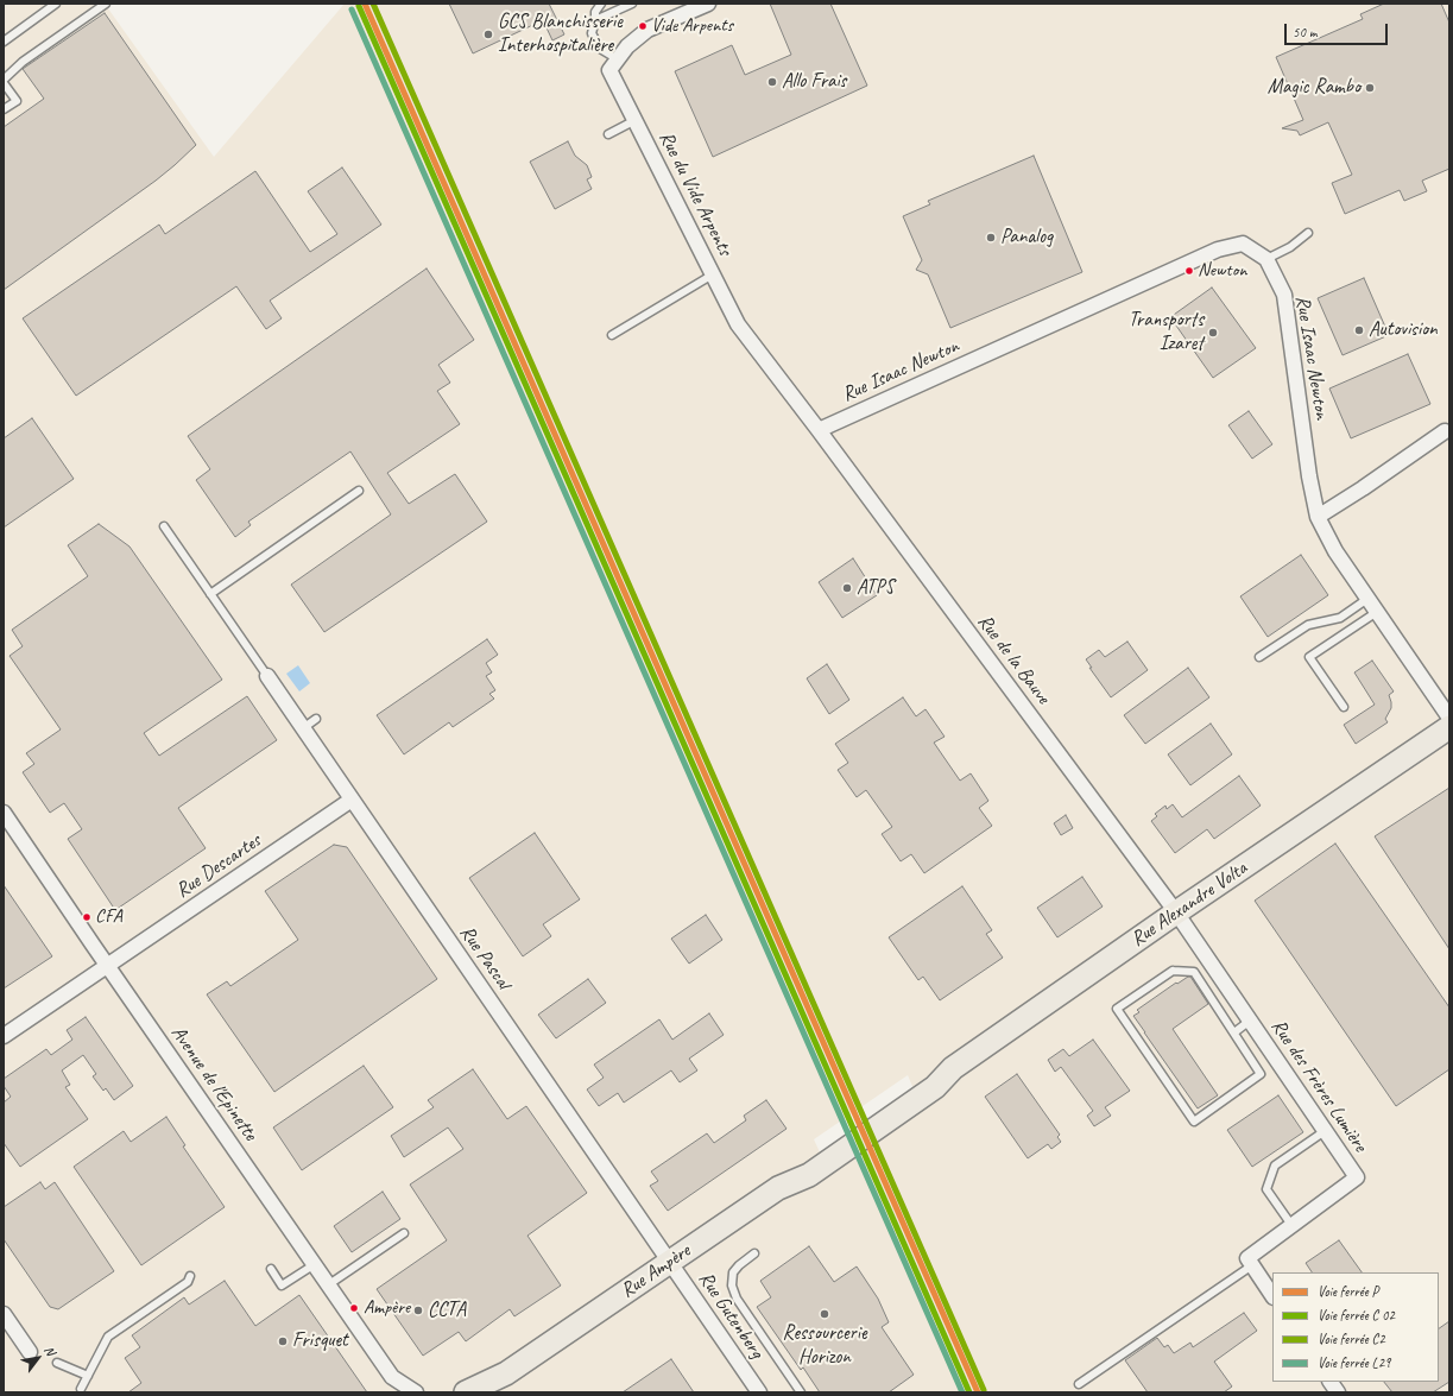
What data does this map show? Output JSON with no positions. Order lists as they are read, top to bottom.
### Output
{
  "streets": {
    "main road": ["Rue Alexandre Volta", "Rue Ampère"],
    "street": [
      "Rue du Vide Arpents",
      "Rue Isaac Newton",
      "Rue de la Bauve",
      "Rue Descartes",
      "Rue Pascal",
      "Avenue de l'Epinette",
      "Rue des Frères Lumière",
      "Rue Gutenberg"
    ]
  },
  "crossings": [
    ["Rue du Vide Arpents", "Rue Isaac Newton"],
    ["Rue du Vide Arpents", "Rue de la Bauve"],
    ["Rue Isaac Newton", "Rue de la Bauve"],
    ["Rue de la Bauve", "Rue Alexandre Volta"],
    ["Rue de la Bauve", "Rue des Frères Lumière"],
    ["Rue Descartes", "Rue Pascal"],
    ["Rue Descartes", "Avenue de l'Epinette"],
    ["Rue Alexandre Volta", "Rue des Frères Lumière"],
    ["Rue Alexandre Volta", "Rue Ampère"],
    ["Rue Pascal", "Rue Ampère"],
    ["Rue Pascal", "Rue Gutenberg"],
    ["Rue Ampère", "Rue Gutenberg"]
  ],
  "places": [
    "Vide Arpents",
    "GCS Blanchisserie Interhospitalière",
    "Allo Frais",
    "Magic Rambo",
    "Panalog",
    "Newton",
    "Autovision",
    "Transports Izaret",
    "ATPS",
    "CFA",
    "Ampère",
    "CCTA",
    "Ressourcerie Horizon",
    "Frisquet"
  ],
  "lines": ["rail line P", "rail line C2", "rail line L29"],
  "legend": [
    "Voie ferrée P",
    "Voie ferrée C 02",
    "Voie ferrée C2",
    "Voie ferrée L29"
  ],
  "scale_bar": "50 m",
  "north": "top right"
}
